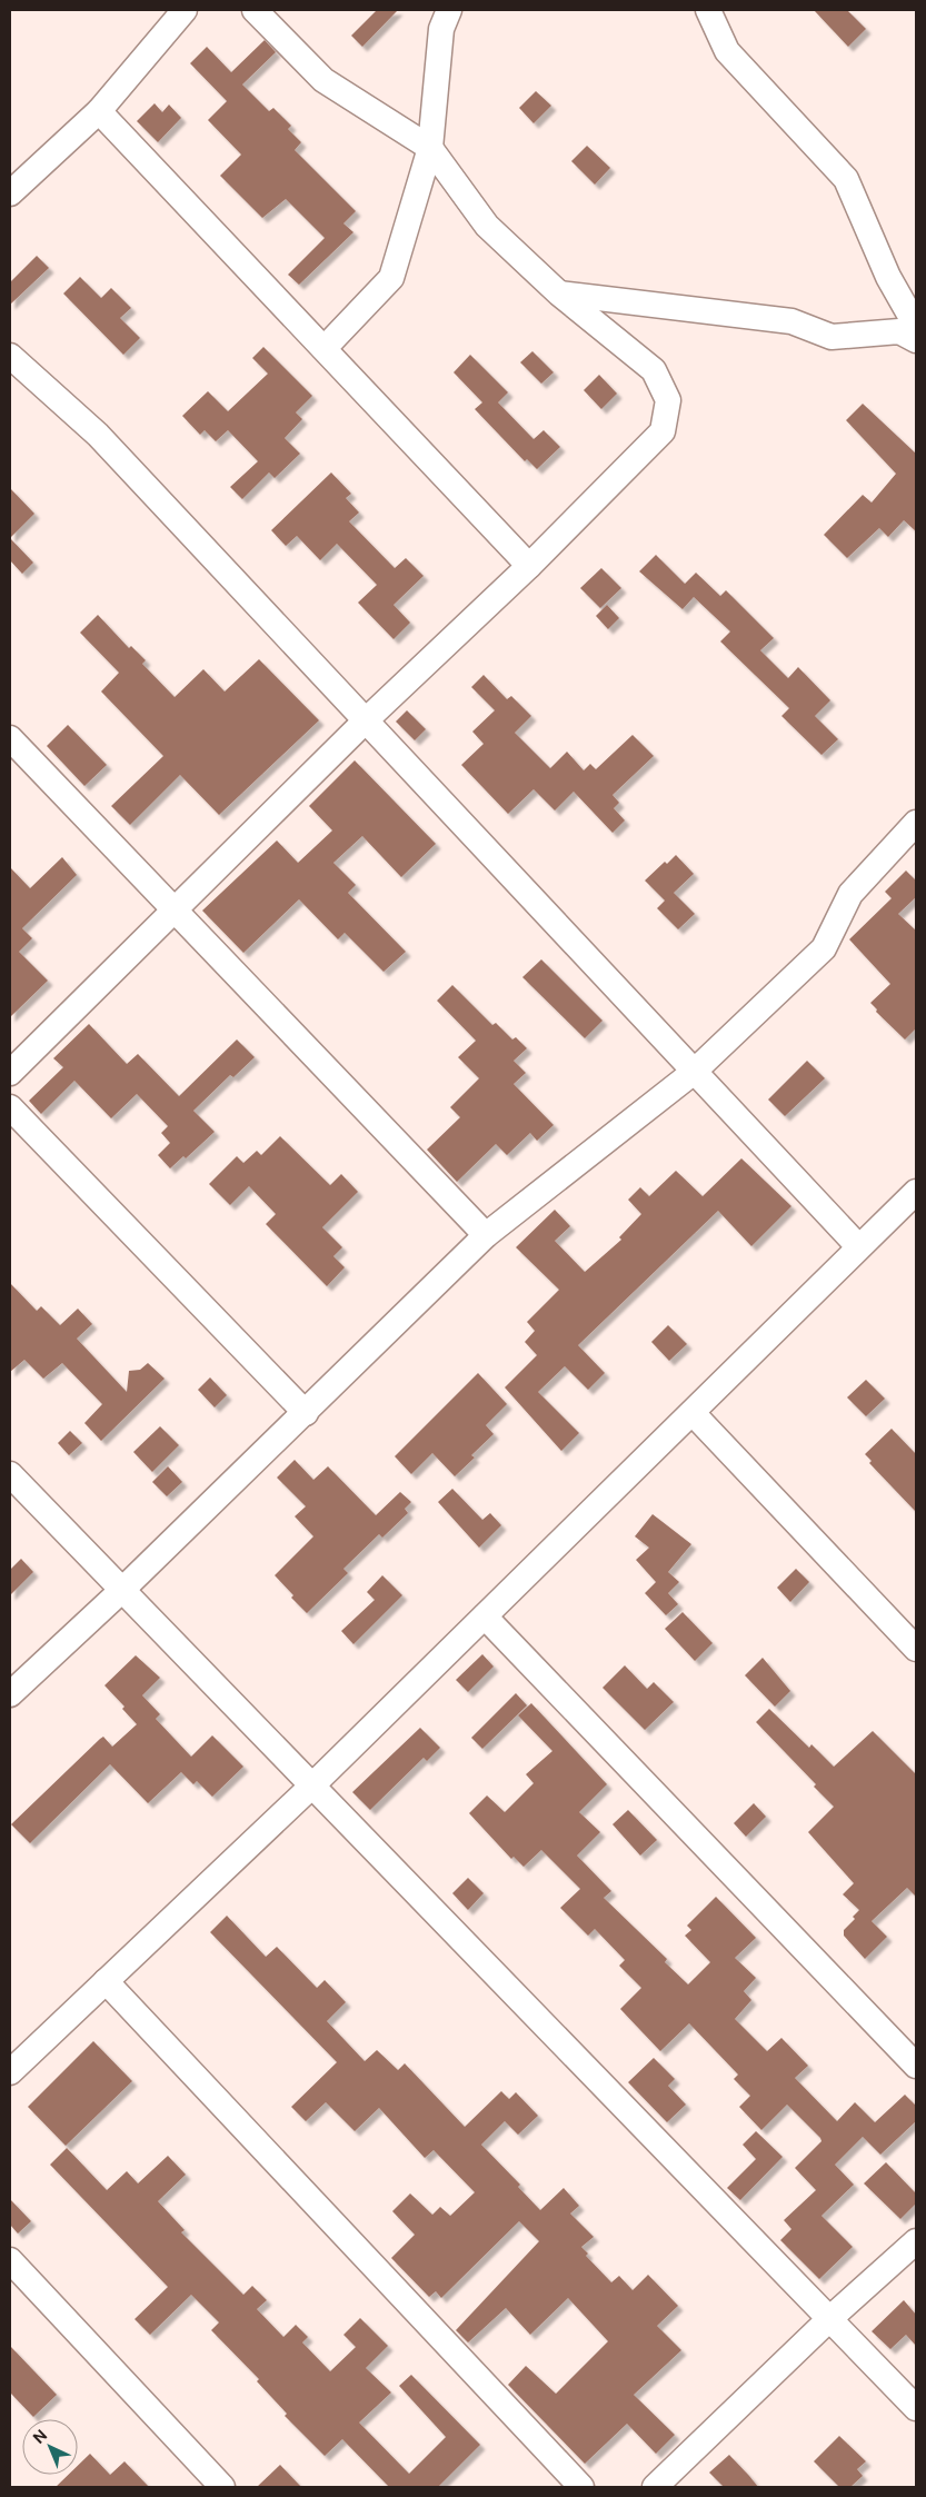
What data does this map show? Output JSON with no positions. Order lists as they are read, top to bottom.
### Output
{
  "north": "top left"
}
